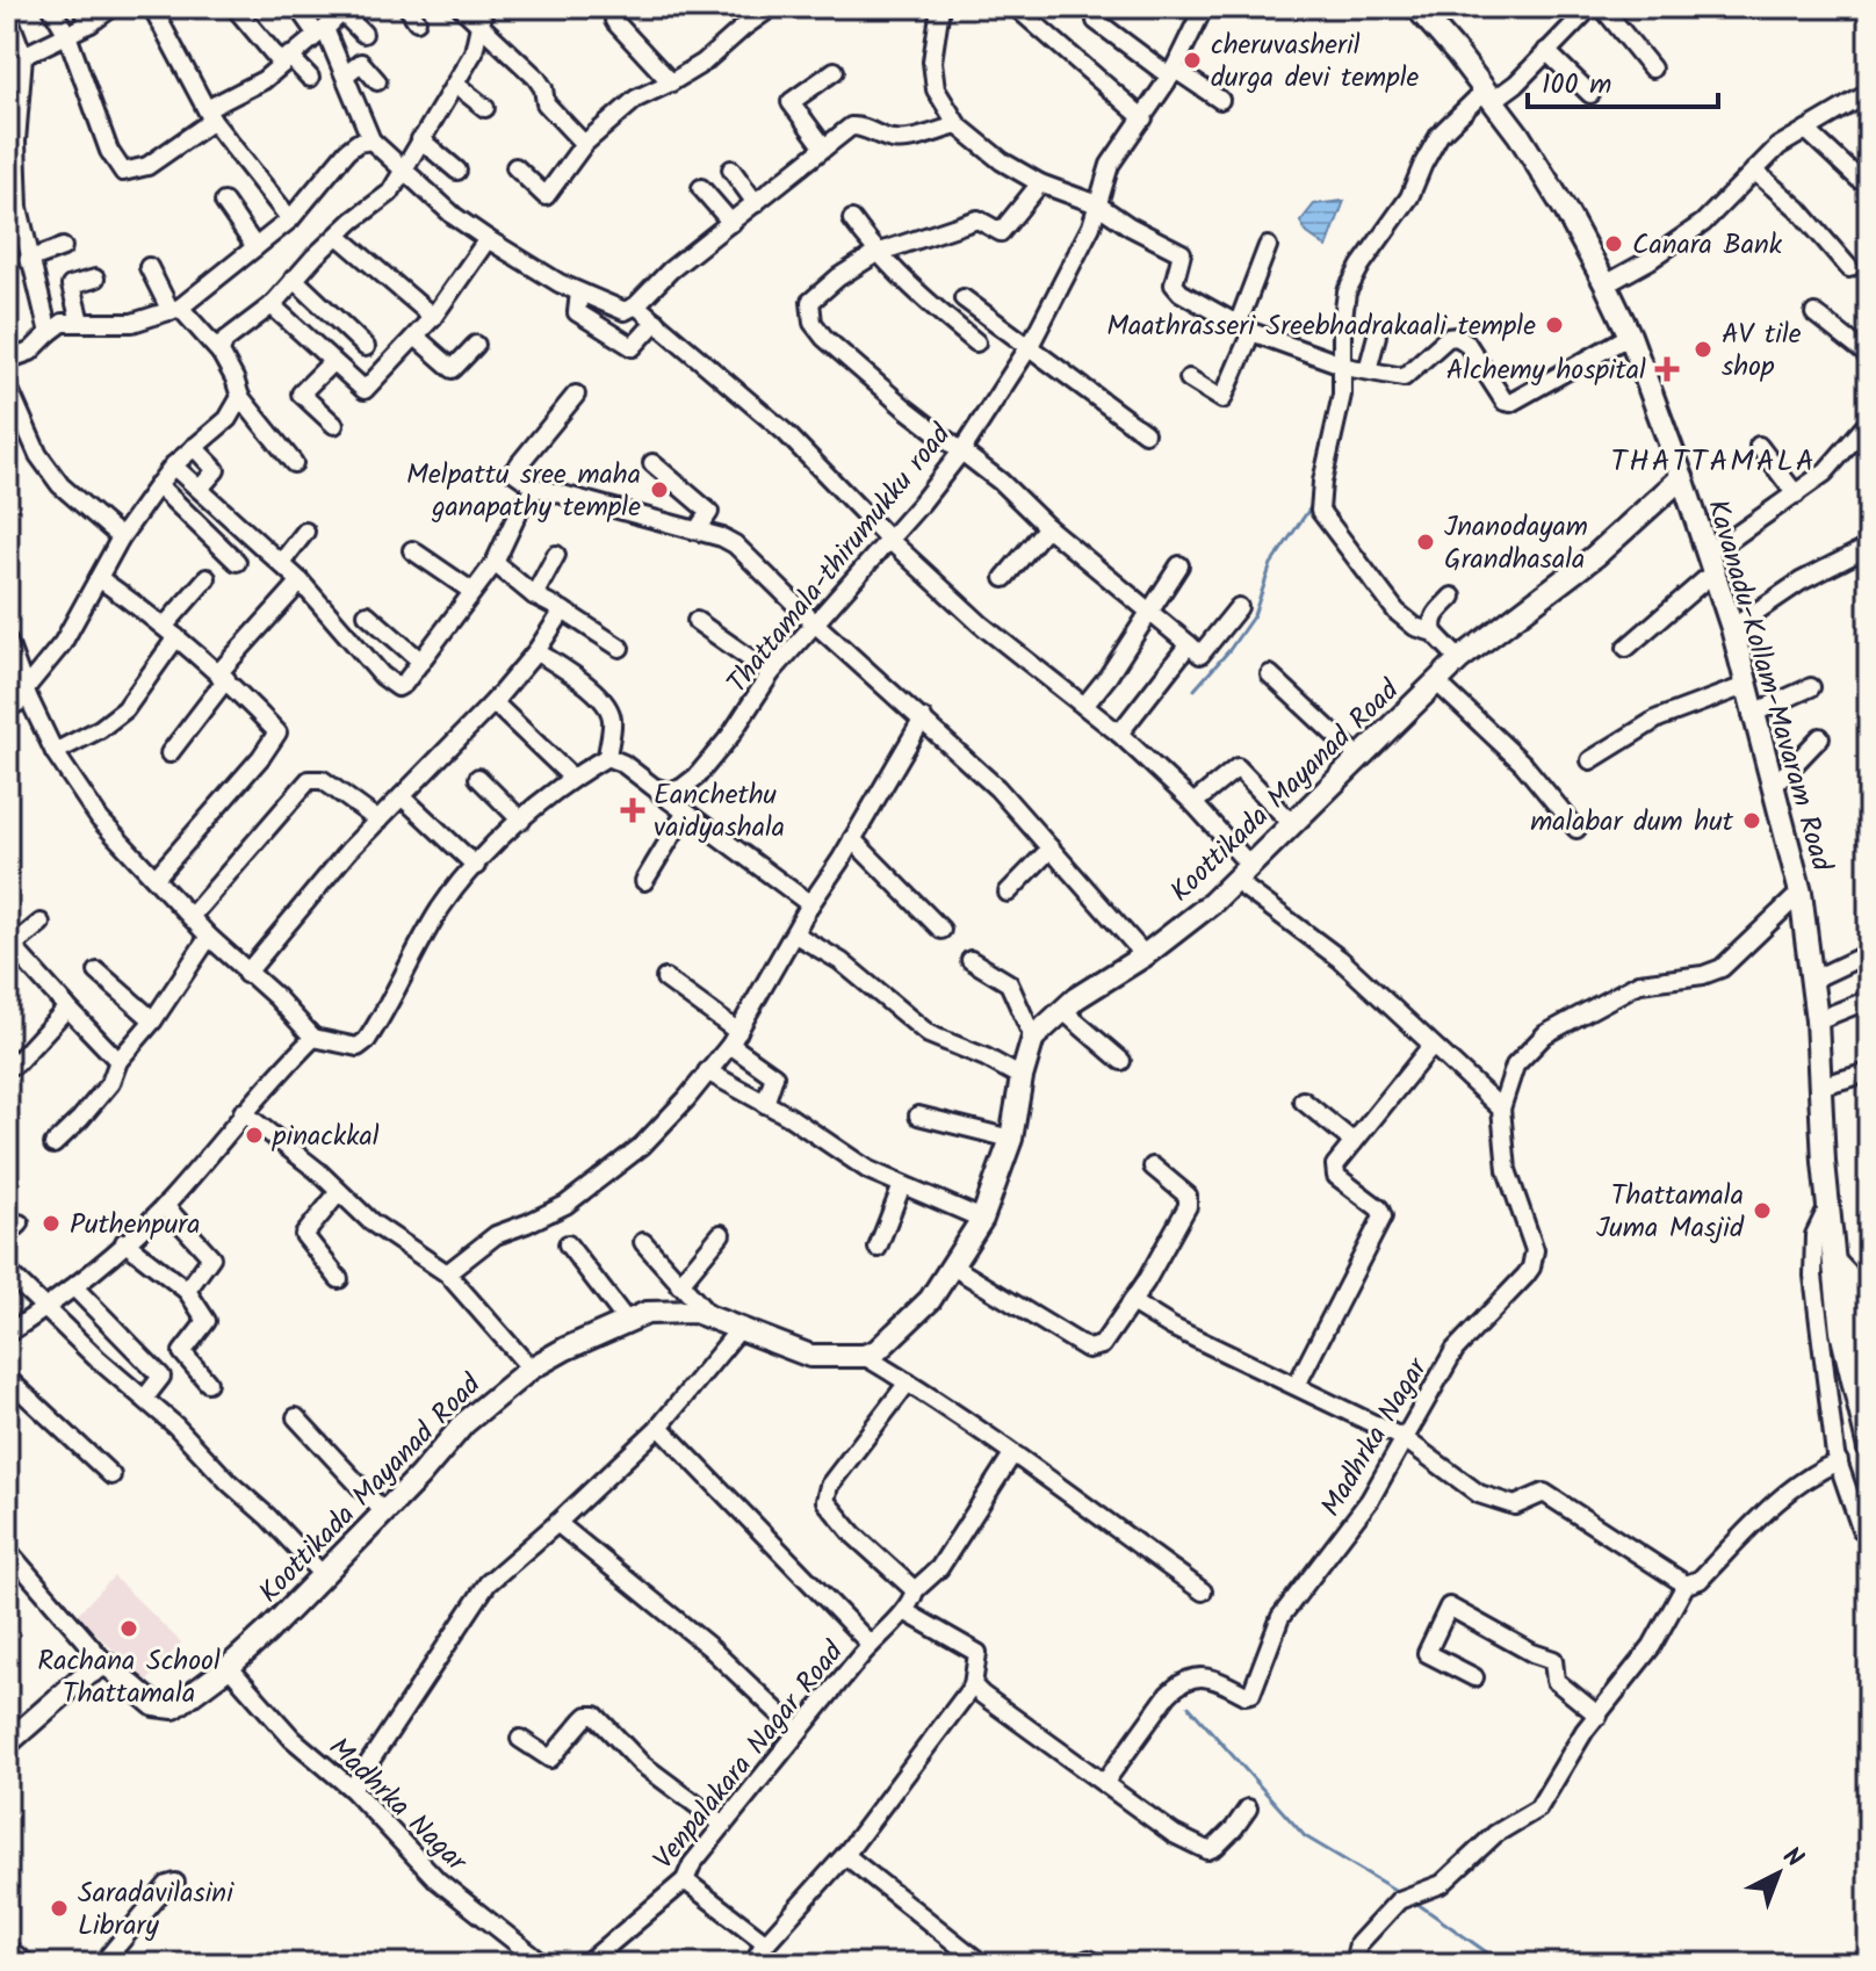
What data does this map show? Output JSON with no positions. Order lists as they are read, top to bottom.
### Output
{
  "streets": {
    "main road": ["Kavanadu-Kollam-Mavaram Road", "Koottikada Mayanad Road"],
    "street": ["Thattamala-thirumukku road", "Madhrka Nagar", "Venpalakara Nagar Road"]
  },
  "crossings": [
    ["Kavanadu-Kollam-Mavaram Road", "Koottikada Mayanad Road"],
    ["Koottikada Mayanad Road", "Madhrka Nagar"]
  ],
  "districts": ["THATTAMALA"],
  "places": {
    "other": [
      "cheruvasheril durga devi temple",
      "Canara Bank",
      "Maathrasseri Sreebhadrakaali temple",
      "AV tile shop",
      "Melpattu sree maha ganapathy temple",
      "Jnanodayam Grandhasala",
      "malabar dum hut",
      "pinackkal",
      "Thattamala Juma Masjid",
      "Puthenpura",
      "Rachana School Thattamala",
      "Saradavilasini Library"
    ],
    "health": ["Alchemy hospital", "Eanchethu vaidyashala"]
  },
  "scale_bar": "100 m",
  "north": "top right"
}
